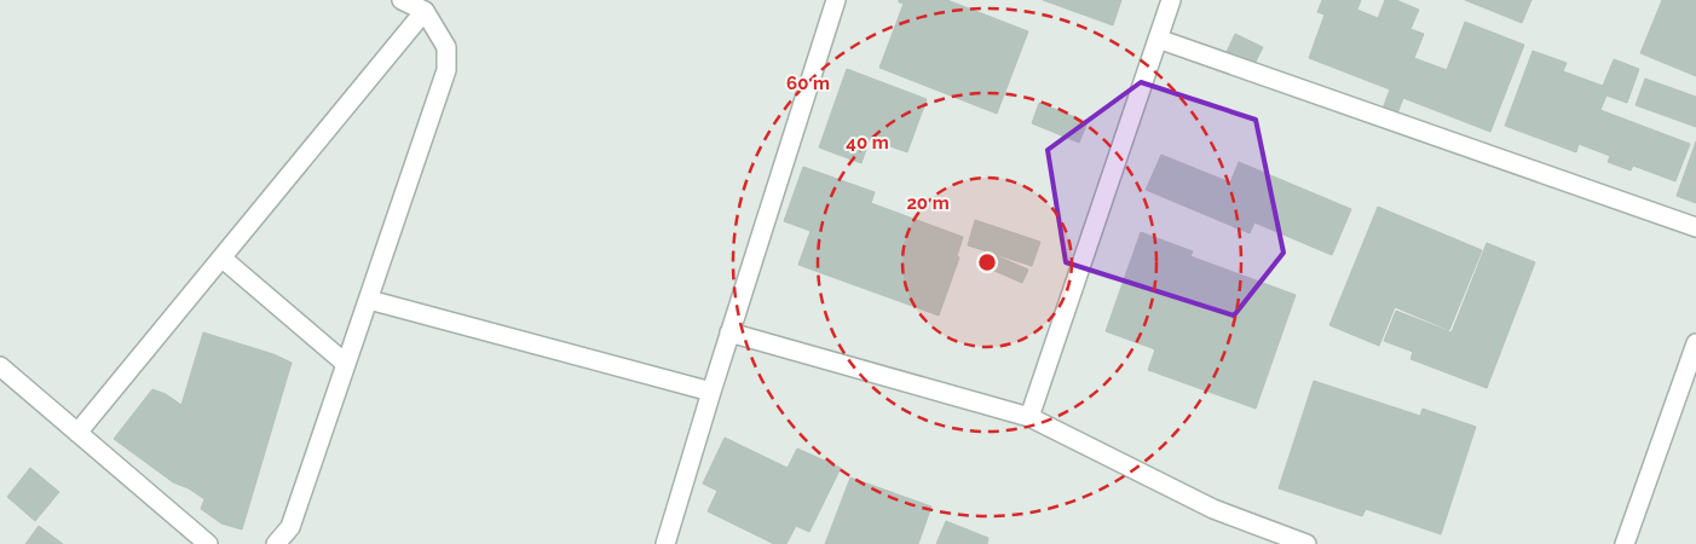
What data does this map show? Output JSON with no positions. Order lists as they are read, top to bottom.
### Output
{
  "rings": ["60 m", "40 m", "20 m"]
}
